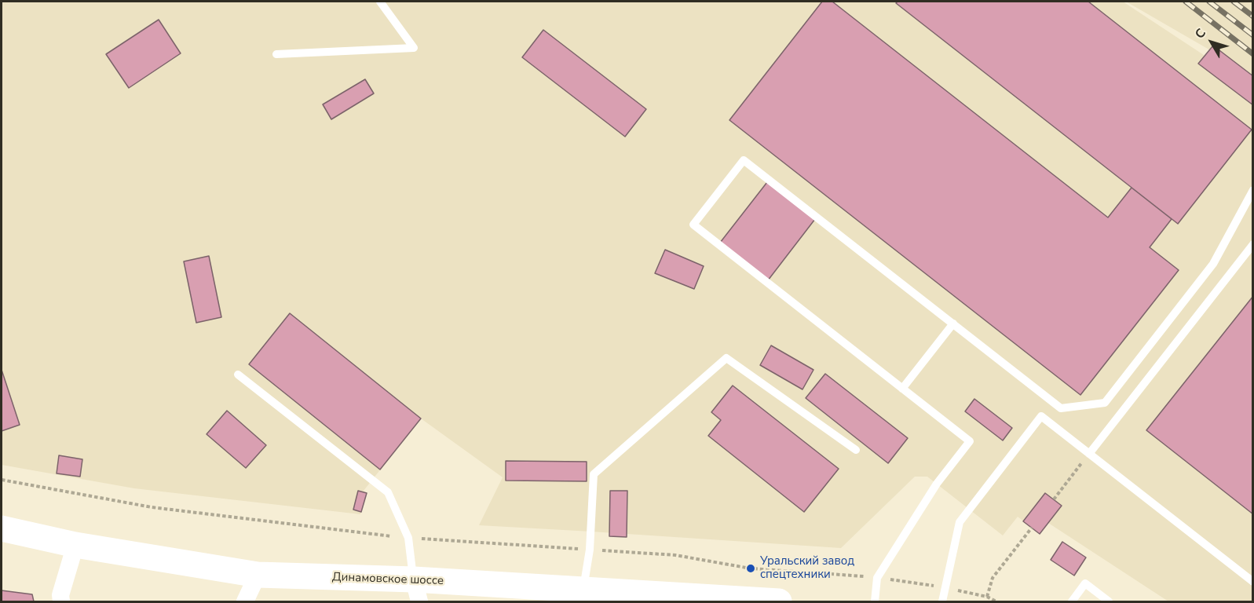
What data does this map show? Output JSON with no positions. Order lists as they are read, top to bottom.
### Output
{
  "streets": {
    "main road": ["Динамовское шоссе"]
  },
  "places": ["Уральский завод спецтехники"],
  "north": "top left"
}
